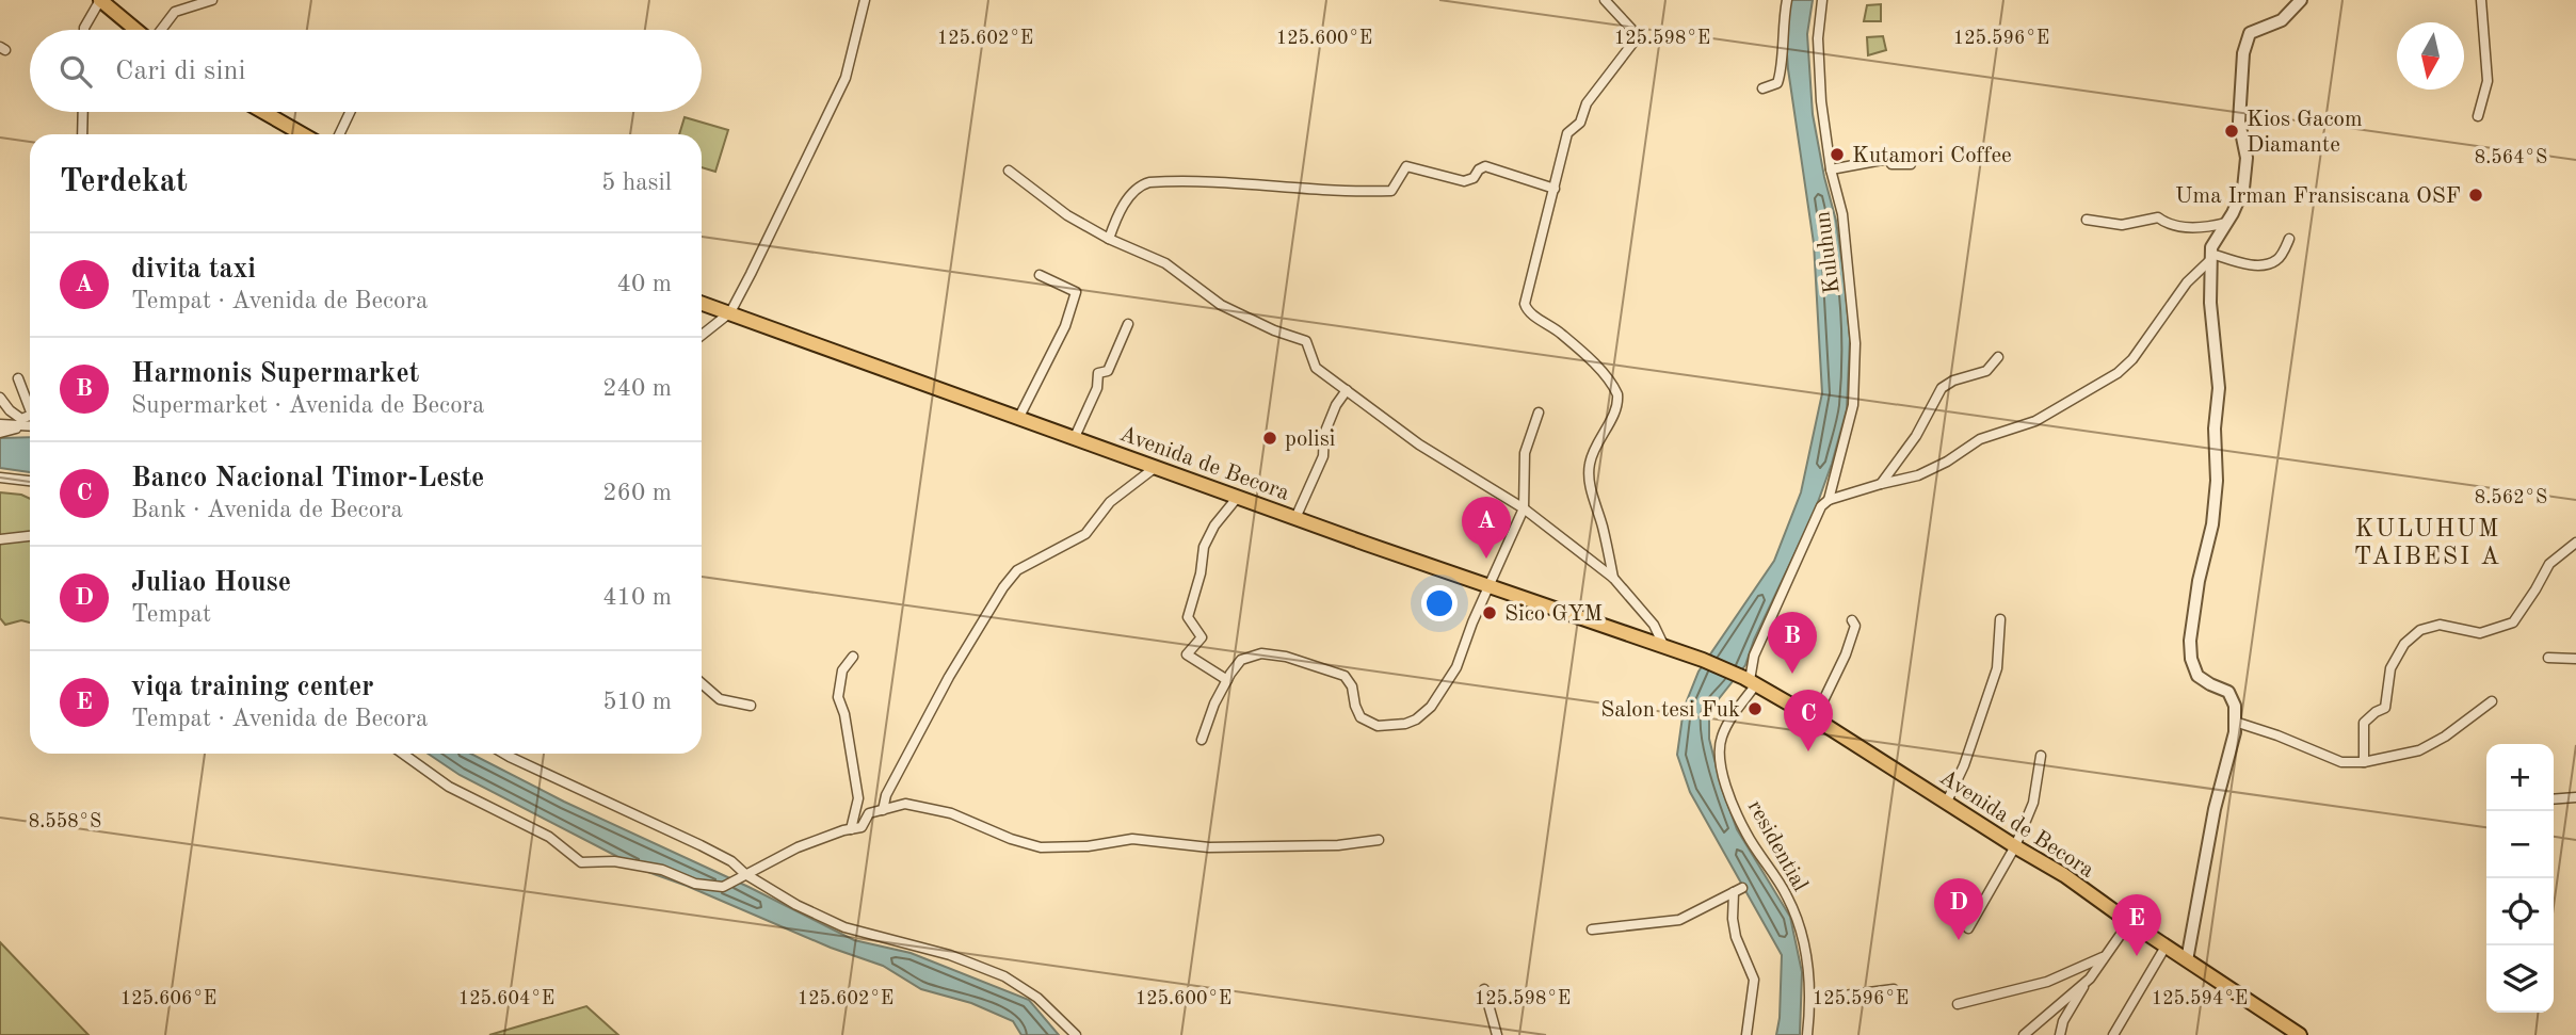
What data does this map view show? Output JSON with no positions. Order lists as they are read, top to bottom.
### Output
{
  "streets": {
    "main road": ["Avenida de Becora"],
    "street": ["Kuluhun", "residential"]
  },
  "crossings": [
    ["Kuluhun", "Avenida de Becora"],
    ["Kuluhun", "residential"],
    ["Avenida de Becora", "residential"]
  ],
  "districts": ["KULUHUM TAIBESI A"],
  "places": [
    "Kios Gacom Diamante",
    "Kutamori Coffee",
    "Uma Irman Fransiscana OSF",
    "polisi",
    "Sico GYM",
    "Salon tesi Fuk"
  ],
  "north": "bottom",
  "page": {
    "search": "Cari di sini",
    "heading": ["Terdekat", "5 hasil"],
    "list": [
      {
        "mark": "A",
        "name": "divita taxi",
        "note": "Tempat · Avenida de Becora",
        "value": "40 m"
      },
      {
        "mark": "B",
        "name": "Harmonis Supermarket",
        "note": "Supermarket · Avenida de Becora",
        "value": "240 m"
      },
      {
        "mark": "C",
        "name": "Banco Nacional Timor-Leste",
        "note": "Bank · Avenida de Becora",
        "value": "260 m"
      },
      {
        "mark": "D",
        "name": "Juliao House",
        "note": "Tempat",
        "value": "410 m"
      },
      {
        "mark": "E",
        "name": "viqa training center",
        "note": "Tempat · Avenida de Becora",
        "value": "510 m"
      }
    ],
    "pins": [
      "A",
      "B",
      "C",
      "D",
      "E"
    ],
    "map_buttons": ["+", "−"]
  },
  "coordinates": [
    "125.602°E",
    "125.600°E",
    "125.598°E",
    "125.596°E",
    "8.564°S",
    "8.562°S",
    "8.558°S",
    "125.606°E",
    "125.604°E",
    "125.594°E"
  ]
}
